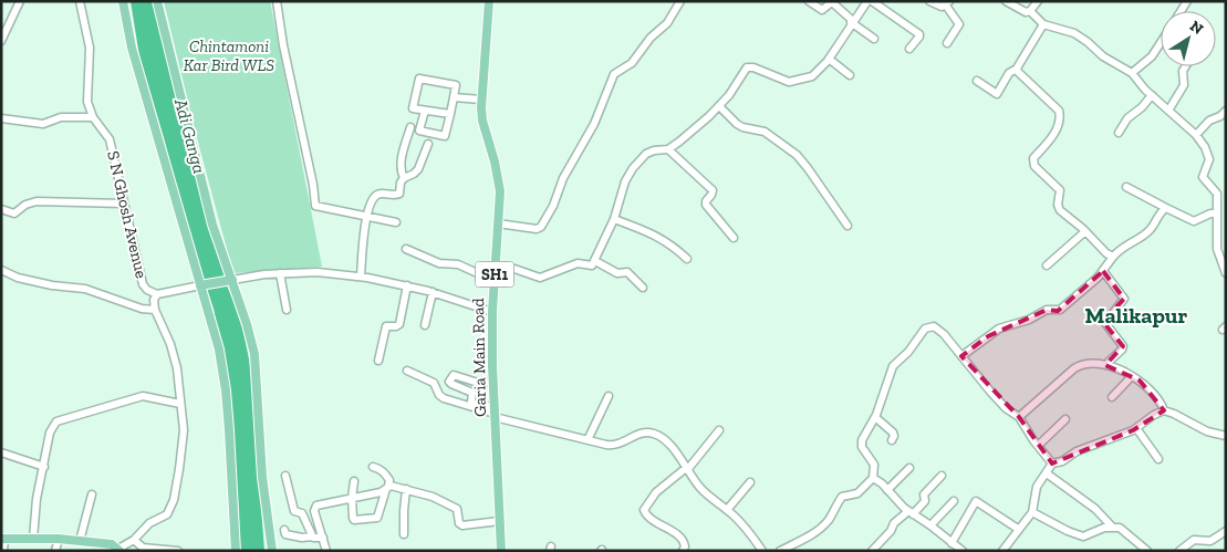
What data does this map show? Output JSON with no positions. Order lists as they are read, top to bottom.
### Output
{
  "streets": {
    "main road": ["SH1", "Garia Main Road"],
    "street": ["S N Ghosh Avenue"]
  },
  "districts": ["Malikapur"],
  "water": ["Adi Ganga"],
  "parks": ["Chintamoni Kar Bird WLS"],
  "north": "top right"
}
